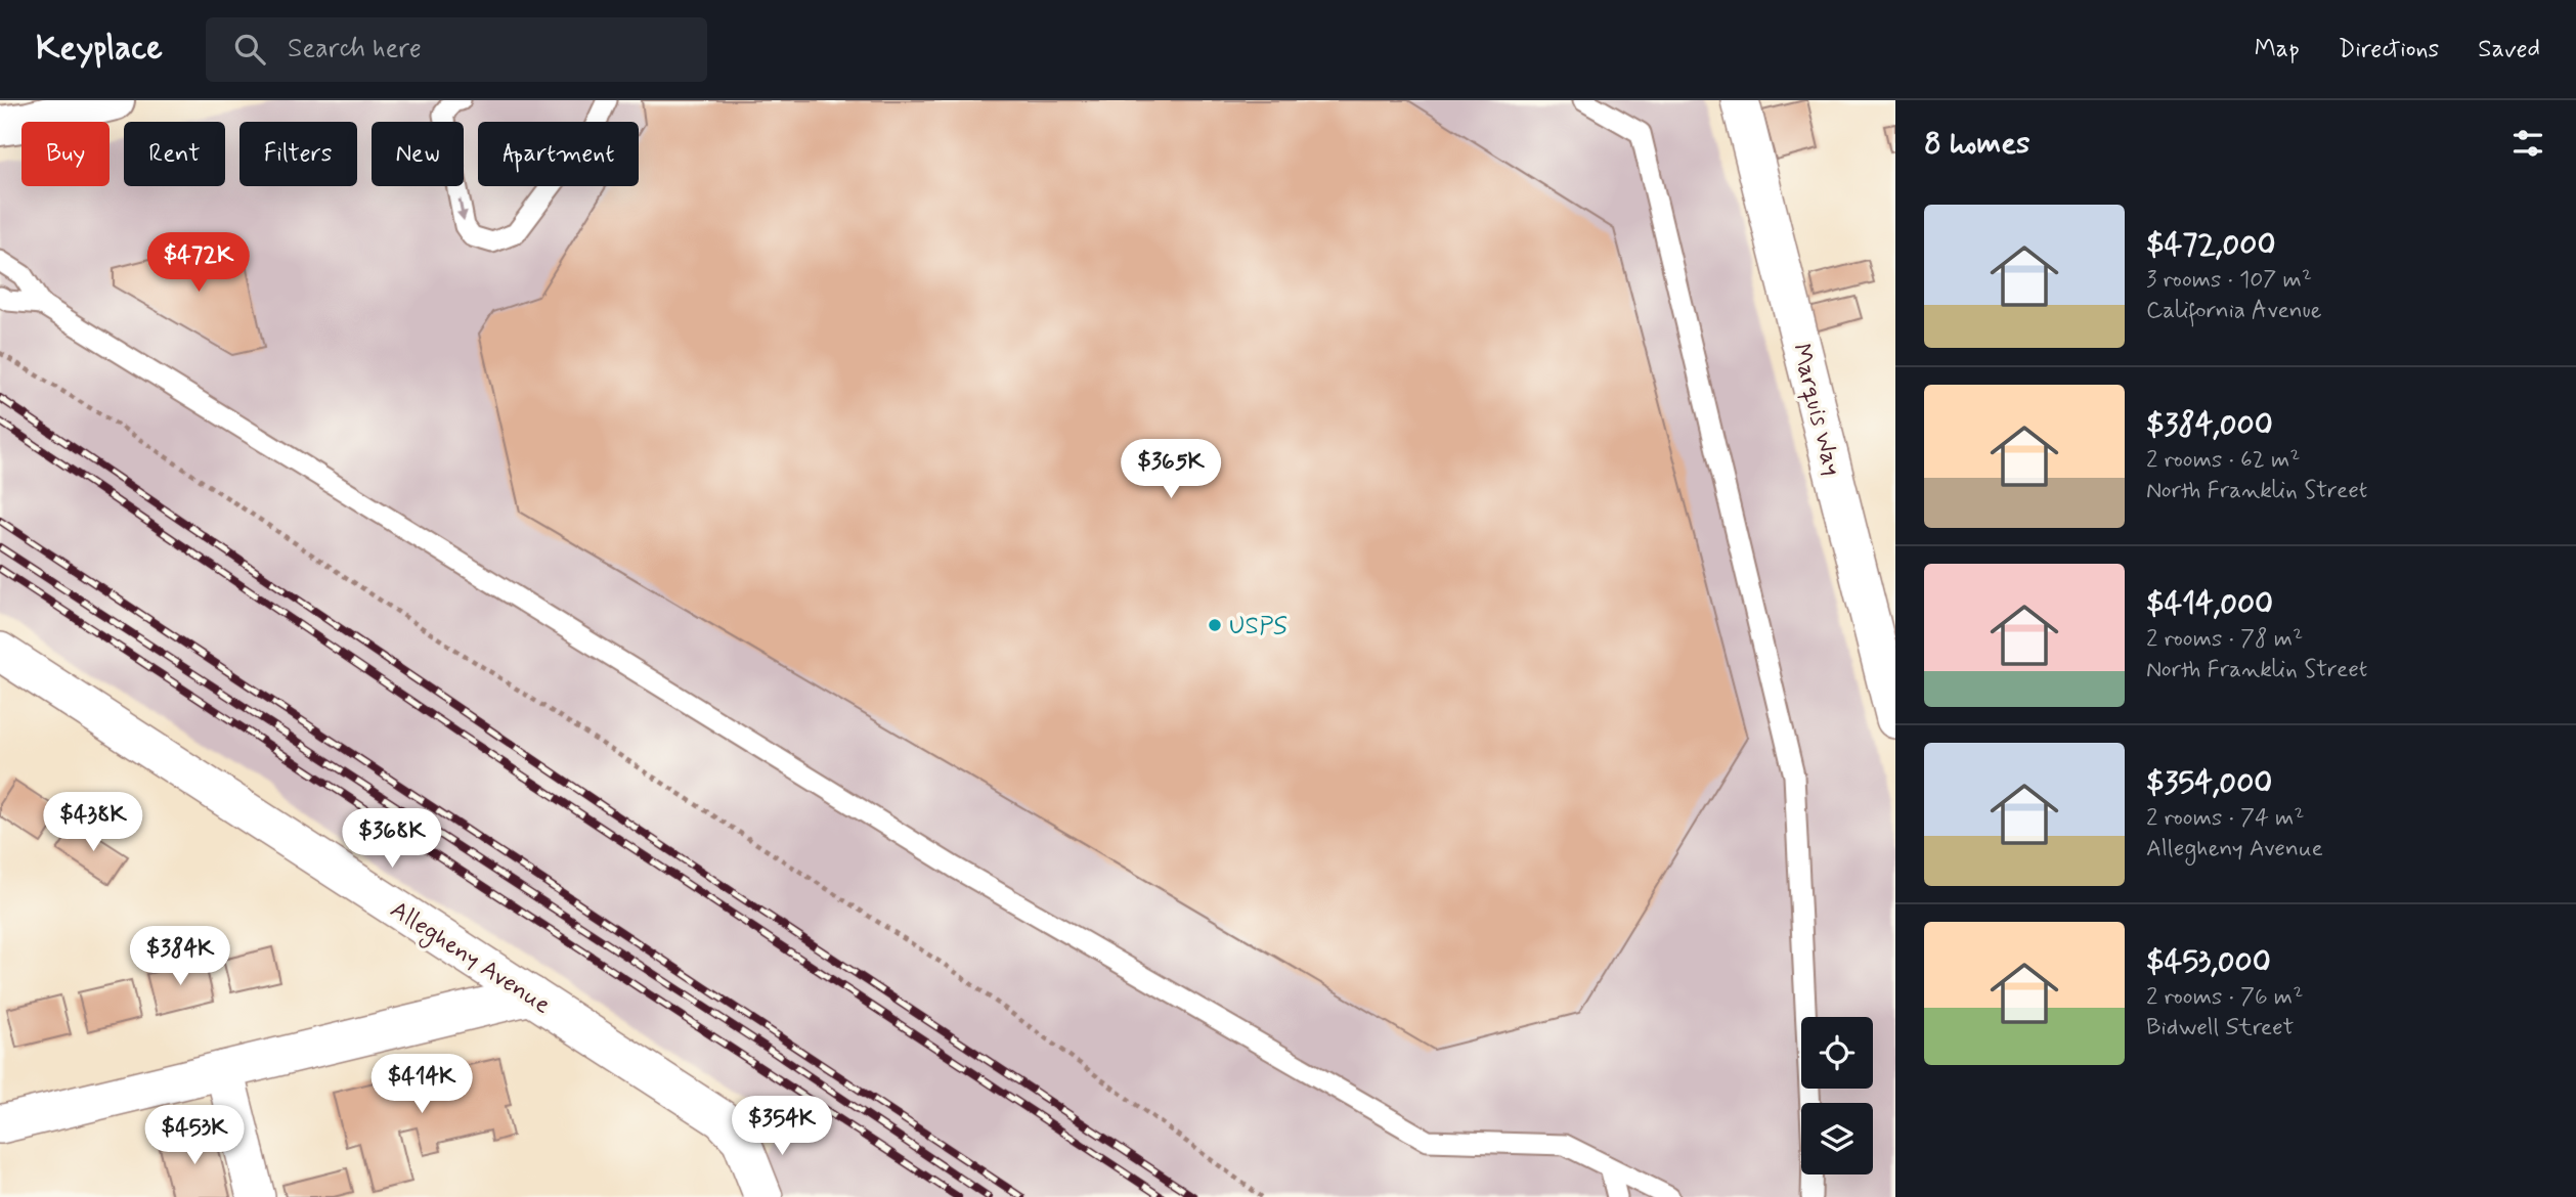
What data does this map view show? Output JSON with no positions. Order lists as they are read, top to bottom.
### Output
{
  "streets": {
    "street": ["Marquis Way", "Allegheny Avenue"]
  },
  "places": ["USPS"],
  "page": {
    "header": "Keyplace",
    "search": "Search here",
    "nav": ["Map", "Directions", "Saved"],
    "heading": "8 homes",
    "chip": [
      "Buy",
      "Rent",
      "Filters",
      "New",
      "Apartment"
    ],
    "list": [
      {
        "name": "$472,000",
        "note": "3 rooms · 107 m² · California Avenue"
      },
      {
        "name": "$384,000",
        "note": "2 rooms · 62 m² · North Franklin Street"
      },
      {
        "name": "$414,000",
        "note": "2 rooms · 78 m² · North Franklin Street"
      },
      {
        "name": "$354,000",
        "note": "2 rooms · 74 m² · Allegheny Avenue"
      },
      {
        "name": "$453,000",
        "note": "2 rooms · 76 m² · Bidwell Street"
      }
    ],
    "price": [
      "$472K",
      "$365K",
      "$438K",
      "$368K",
      "$384K",
      "$414K",
      "$354K",
      "$453K"
    ]
  }
}
